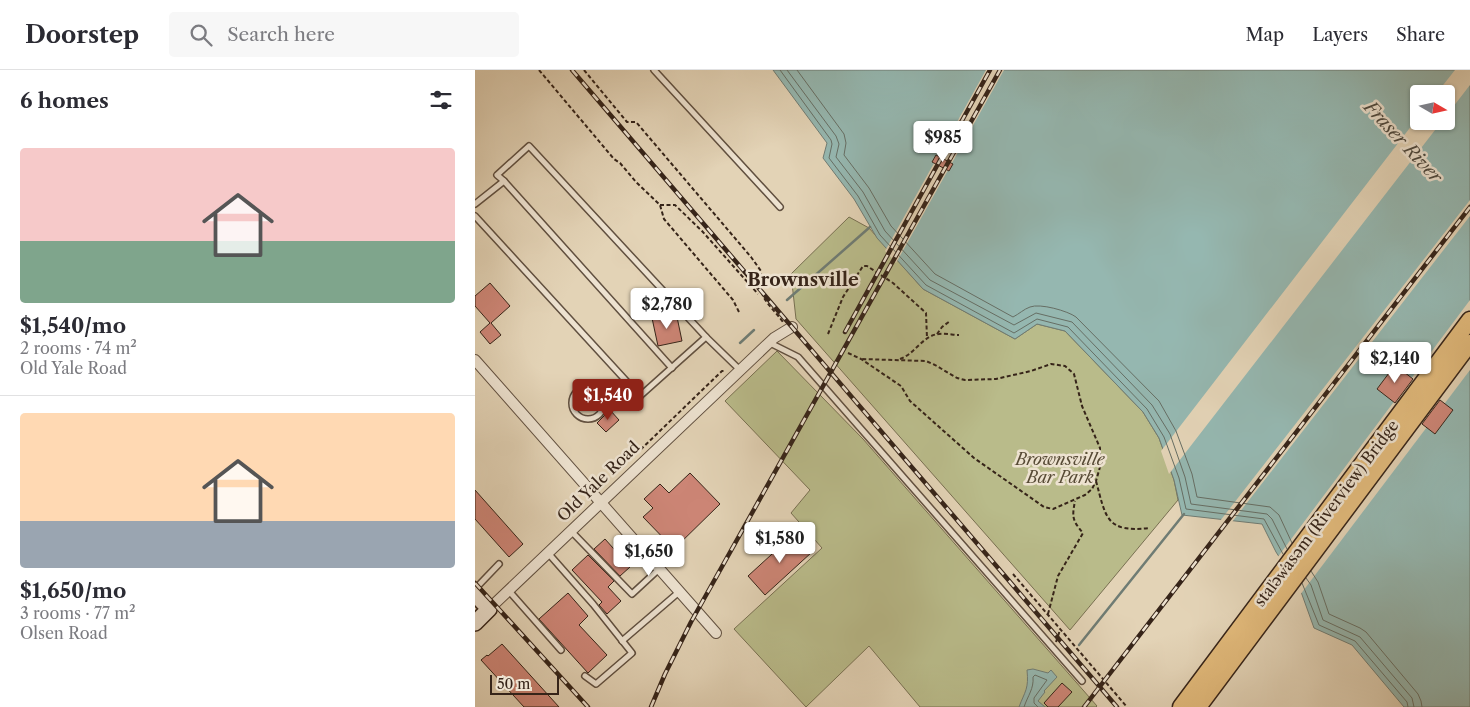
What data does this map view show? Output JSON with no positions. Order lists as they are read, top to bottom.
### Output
{
  "streets": {
    "main road": ["stal̕əw̓asəm (Riverview) Bridge"],
    "street": ["Old Yale Road"]
  },
  "districts": ["Brownsville"],
  "water": ["Fraser River"],
  "parks": ["Brownsville Bar Park"],
  "scale_bar": "50 m",
  "north": "right",
  "page": {
    "header": "Doorstep",
    "search": "Search here",
    "nav": ["Map", "Layers", "Share"],
    "heading": "6 homes",
    "price": [
      "$985",
      "$2,780",
      "$2,140",
      "$1,540",
      "$1,580",
      "$1,650"
    ],
    "list": [
      {
        "name": "$1,540/mo",
        "note": "2 rooms · 74 m² · Old Yale Road"
      },
      {
        "name": "$1,650/mo",
        "note": "3 rooms · 77 m² · Olsen Road"
      }
    ],
    "scale": "50 m"
  }
}
